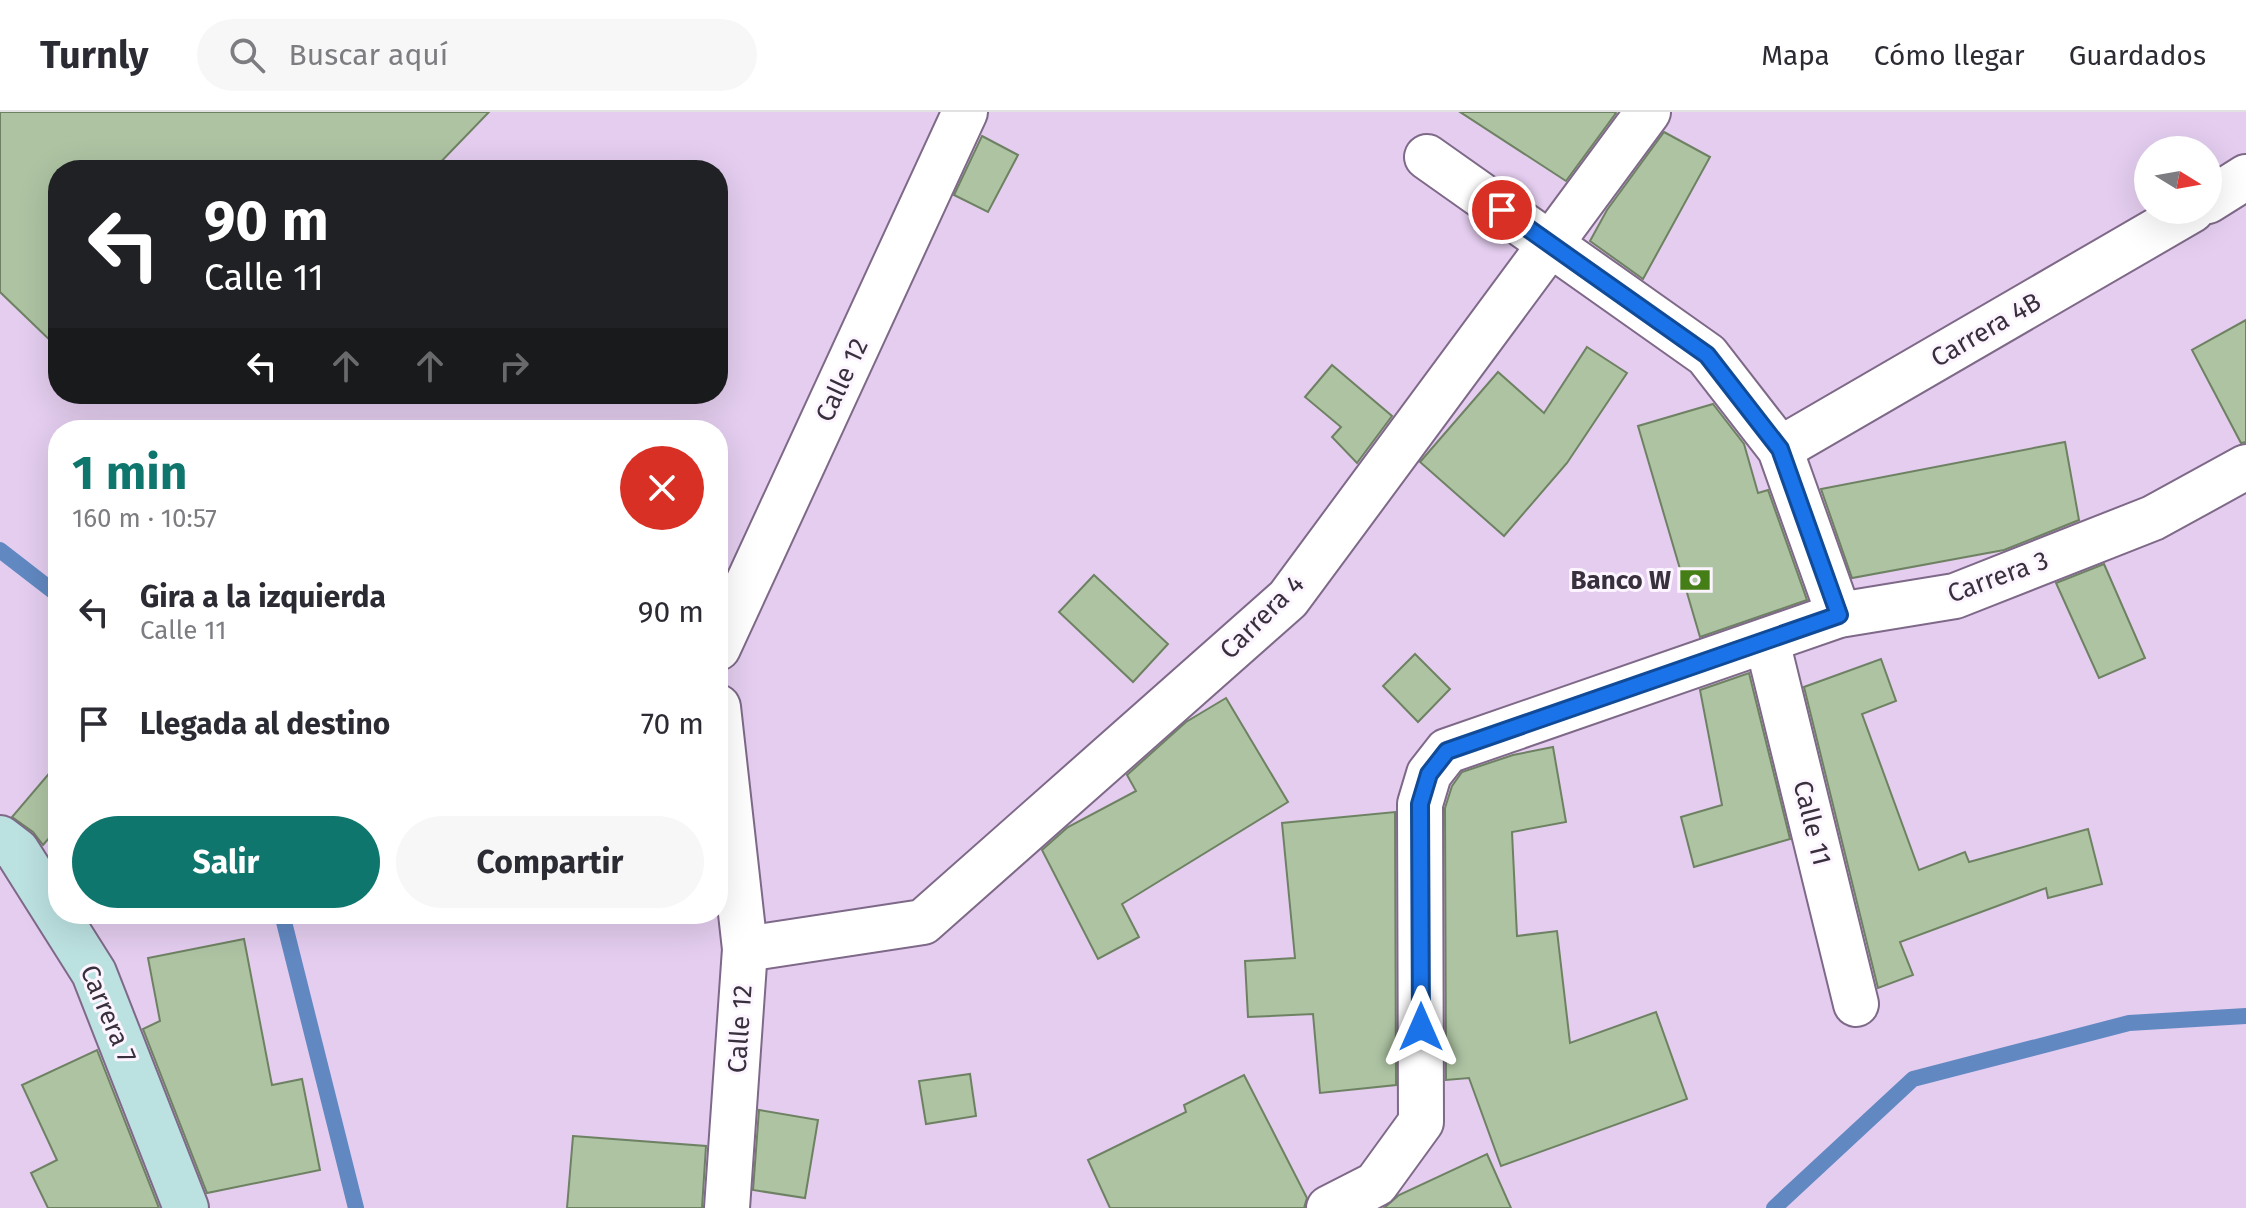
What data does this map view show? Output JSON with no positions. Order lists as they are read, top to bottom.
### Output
{
  "streets": {
    "main road": ["Carrera 7"],
    "street": [
      "Carrera 4B",
      "Calle 12",
      "Carrera 3",
      "Carrera 4",
      "Calle 11"
    ]
  },
  "crossings": [
    ["Calle 12", "Carrera 4"],
    ["Carrera 3", "Calle 11"]
  ],
  "places": {
    "bank": ["Banco W"]
  },
  "north": "right",
  "page": {
    "header": "Turnly",
    "search": "Buscar aquí",
    "nav": ["Mapa", "Cómo llegar", "Guardados"],
    "turn": ["90 m", "Calle 11"],
    "heading": ["1 min", "160 m · 10:57"],
    "list": [
      {
        "name": "Gira a la izquierda",
        "note": "Calle 11",
        "value": "90 m"
      },
      {
        "name": "Llegada al destino",
        "value": "70 m"
      }
    ],
    "buttons": ["Salir", "Compartir"]
  }
}
